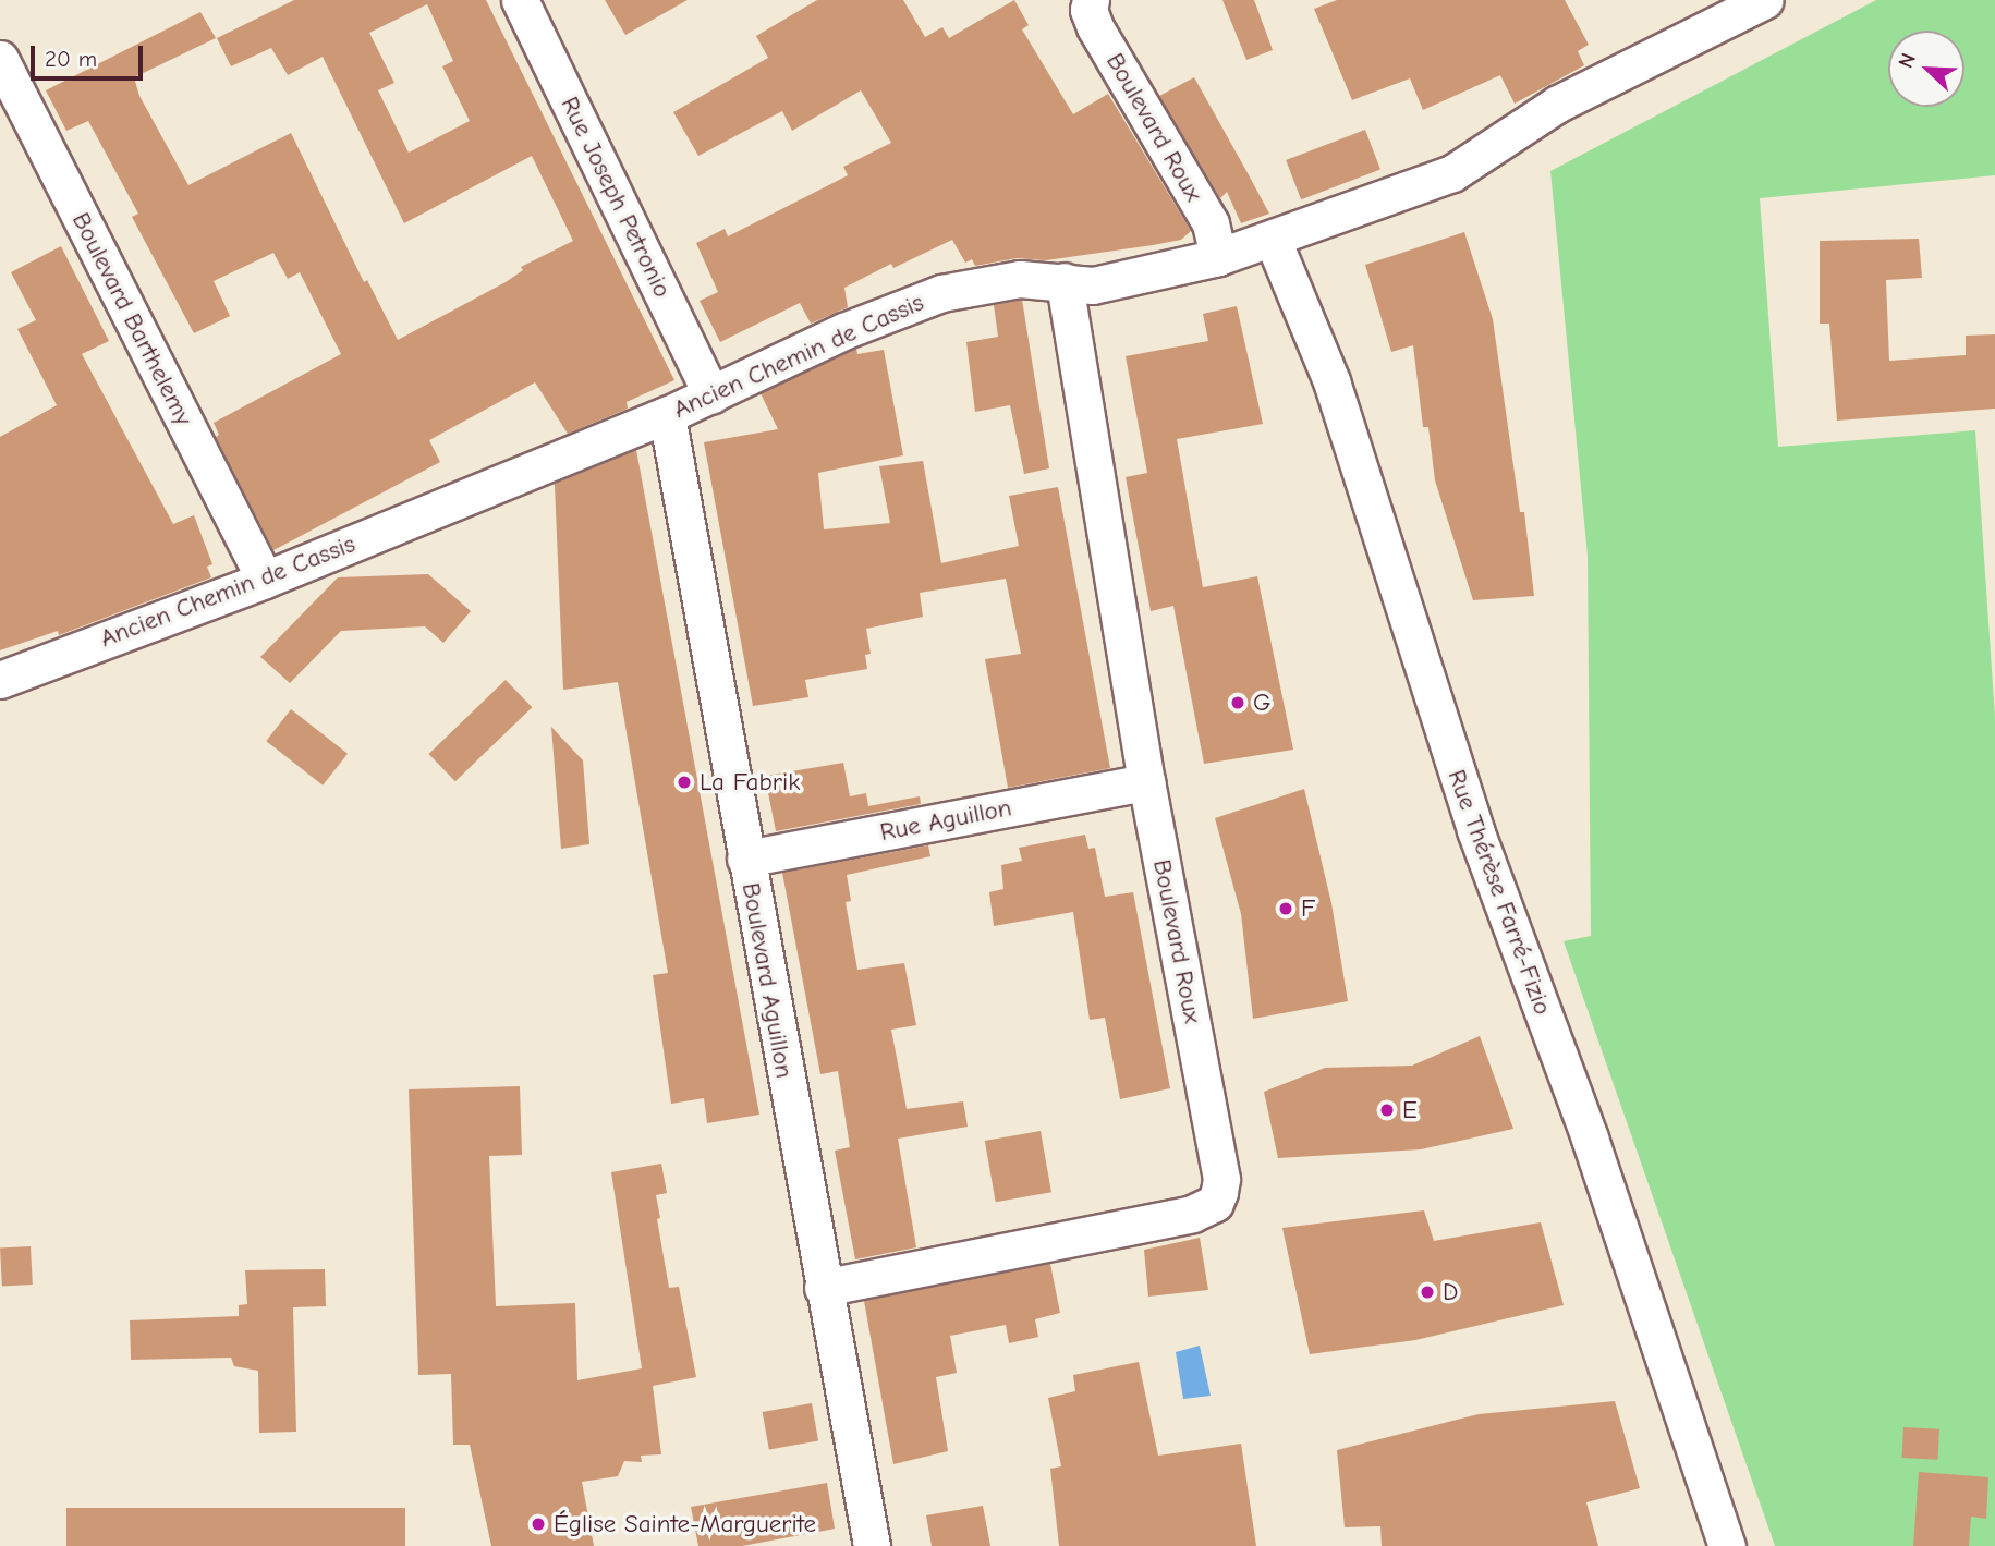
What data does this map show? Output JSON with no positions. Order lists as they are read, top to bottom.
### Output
{
  "streets": {
    "street": [
      "Boulevard Roux",
      "Rue Joseph Petronio",
      "Boulevard Barthelemy",
      "Ancien Chemin de Cassis",
      "Rue Aguillon",
      "Rue Thérèse Farré-Fizio",
      "Boulevard Aguillon"
    ]
  },
  "crossings": [
    ["Boulevard Roux", "Ancien Chemin de Cassis"],
    ["Boulevard Roux", "Rue Aguillon"],
    ["Boulevard Roux", "Boulevard Aguillon"],
    ["Rue Joseph Petronio", "Ancien Chemin de Cassis"],
    ["Boulevard Barthelemy", "Ancien Chemin de Cassis"],
    ["Ancien Chemin de Cassis", "Rue Thérèse Farré-Fizio"],
    ["Ancien Chemin de Cassis", "Boulevard Aguillon"],
    ["Rue Aguillon", "Boulevard Aguillon"]
  ],
  "places": [
    "G",
    "La Fabrik",
    "F",
    "E",
    "D",
    "Église Sainte-Marguerite"
  ],
  "scale_bar": "20 m",
  "north": "top left"
}
